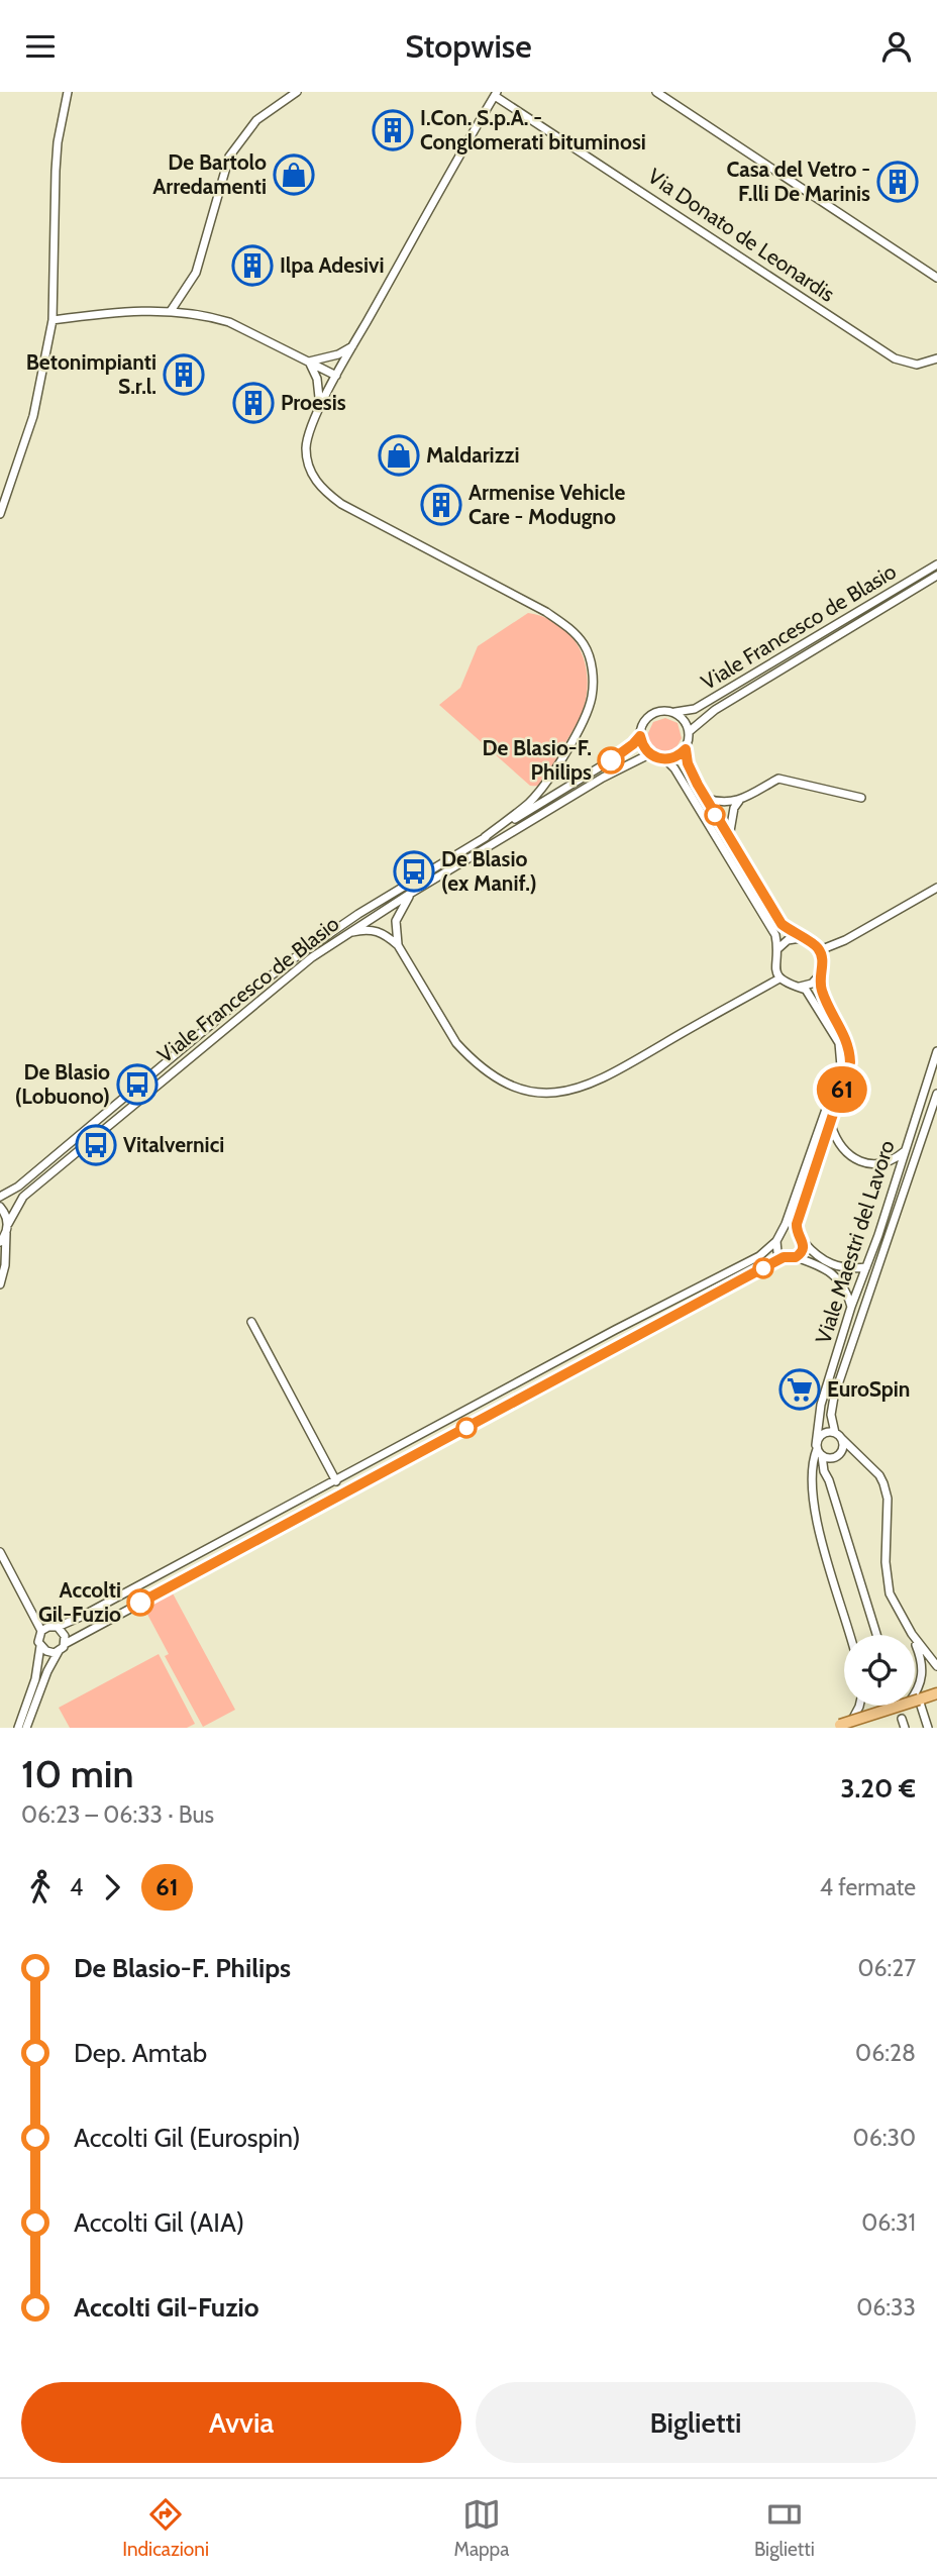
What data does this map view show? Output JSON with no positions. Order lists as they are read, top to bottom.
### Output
{
  "streets": {
    "street": ["Via Donato de Leonardis", "Viale Francesco de Blasio", "Viale Maestri del Lavoro"]
  },
  "places": {
    "building": [
      "I.Con. S.p.A. - Conglomerati bituminosi",
      "Casa del Vetro - F.lli De Marinis",
      "Ilpa Adesivi",
      "Betonimpianti S.r.l.",
      "Proesis",
      "Armenise Vehicle Care - Modugno"
    ],
    "shop": ["De Bartolo Arredamenti", "Maldarizzi"],
    "other": ["De Blasio-F. Philips", "Accolti Gil-Fuzio"],
    "bus stop": ["De Blasio (ex Manif.)", "De Blasio (Lobuono)", "Vitalvernici"],
    "supermarket": ["EuroSpin"]
  },
  "lines": ["bus line 61"],
  "page": {
    "header": "Stopwise",
    "on_map": "61",
    "heading": ["10 min", "06:23 – 06:33 · Bus", "3.20 €"],
    "legs": ["4", "61", "4 fermate"],
    "list": [
      {
        "name": "De Blasio-F. Philips",
        "value": "06:27"
      },
      {
        "name": "Dep. Amtab",
        "value": "06:28"
      },
      {
        "name": "Accolti Gil (Eurospin)",
        "value": "06:30"
      },
      {
        "name": "Accolti Gil (AIA)",
        "value": "06:31"
      },
      {
        "name": "Accolti Gil-Fuzio",
        "value": "06:33"
      }
    ],
    "buttons": ["Avvia", "Biglietti"],
    "tabs": ["Indicazioni", "Mappa", "Biglietti"]
  }
}
